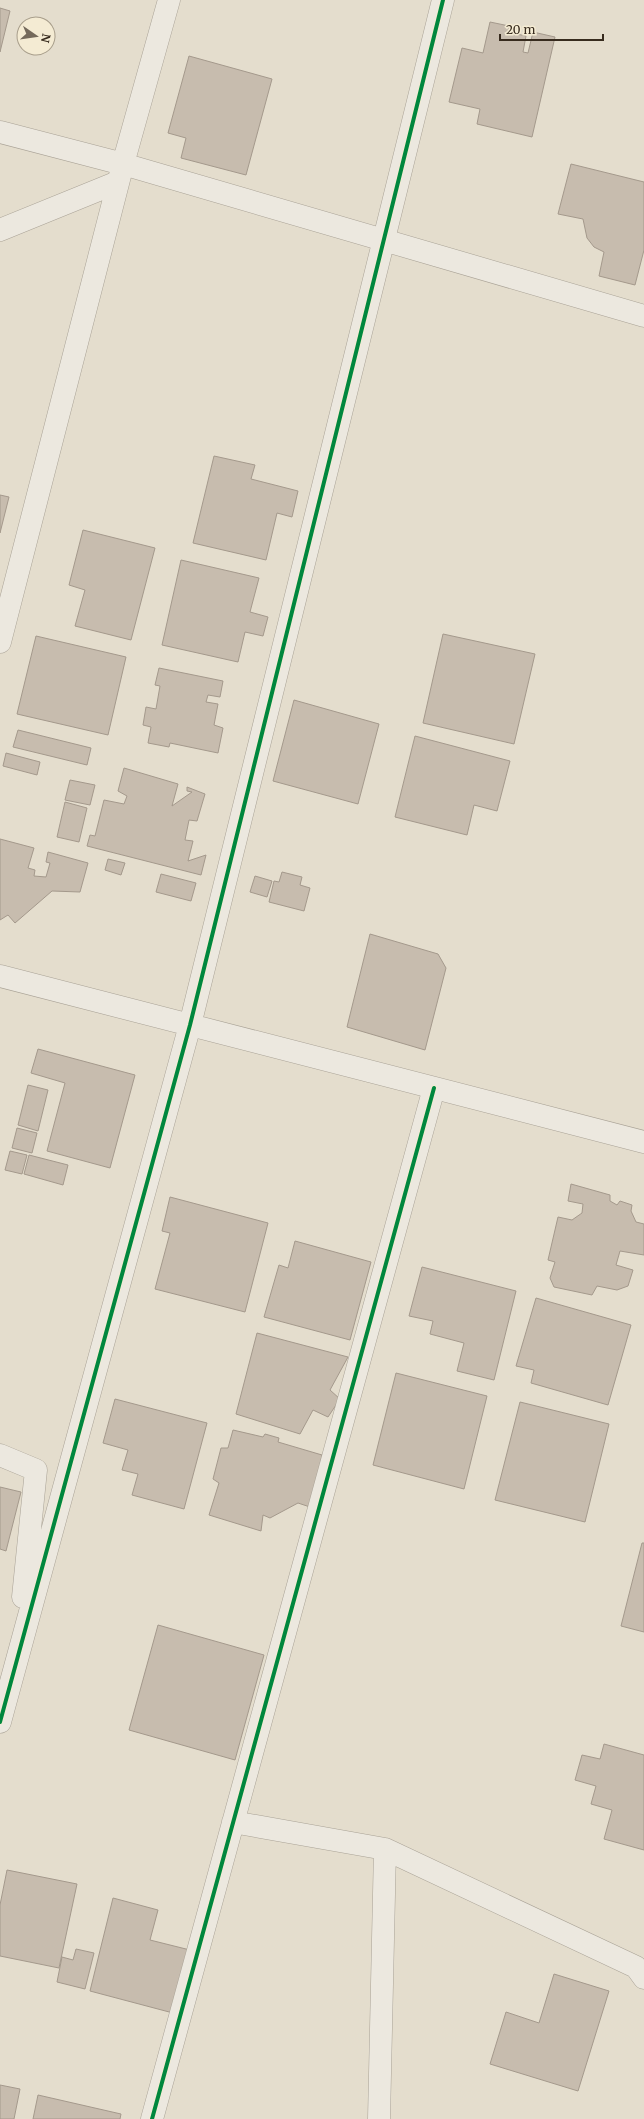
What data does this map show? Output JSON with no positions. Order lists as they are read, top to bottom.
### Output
{
  "scale_bar": "20 m",
  "north": "right"
}
